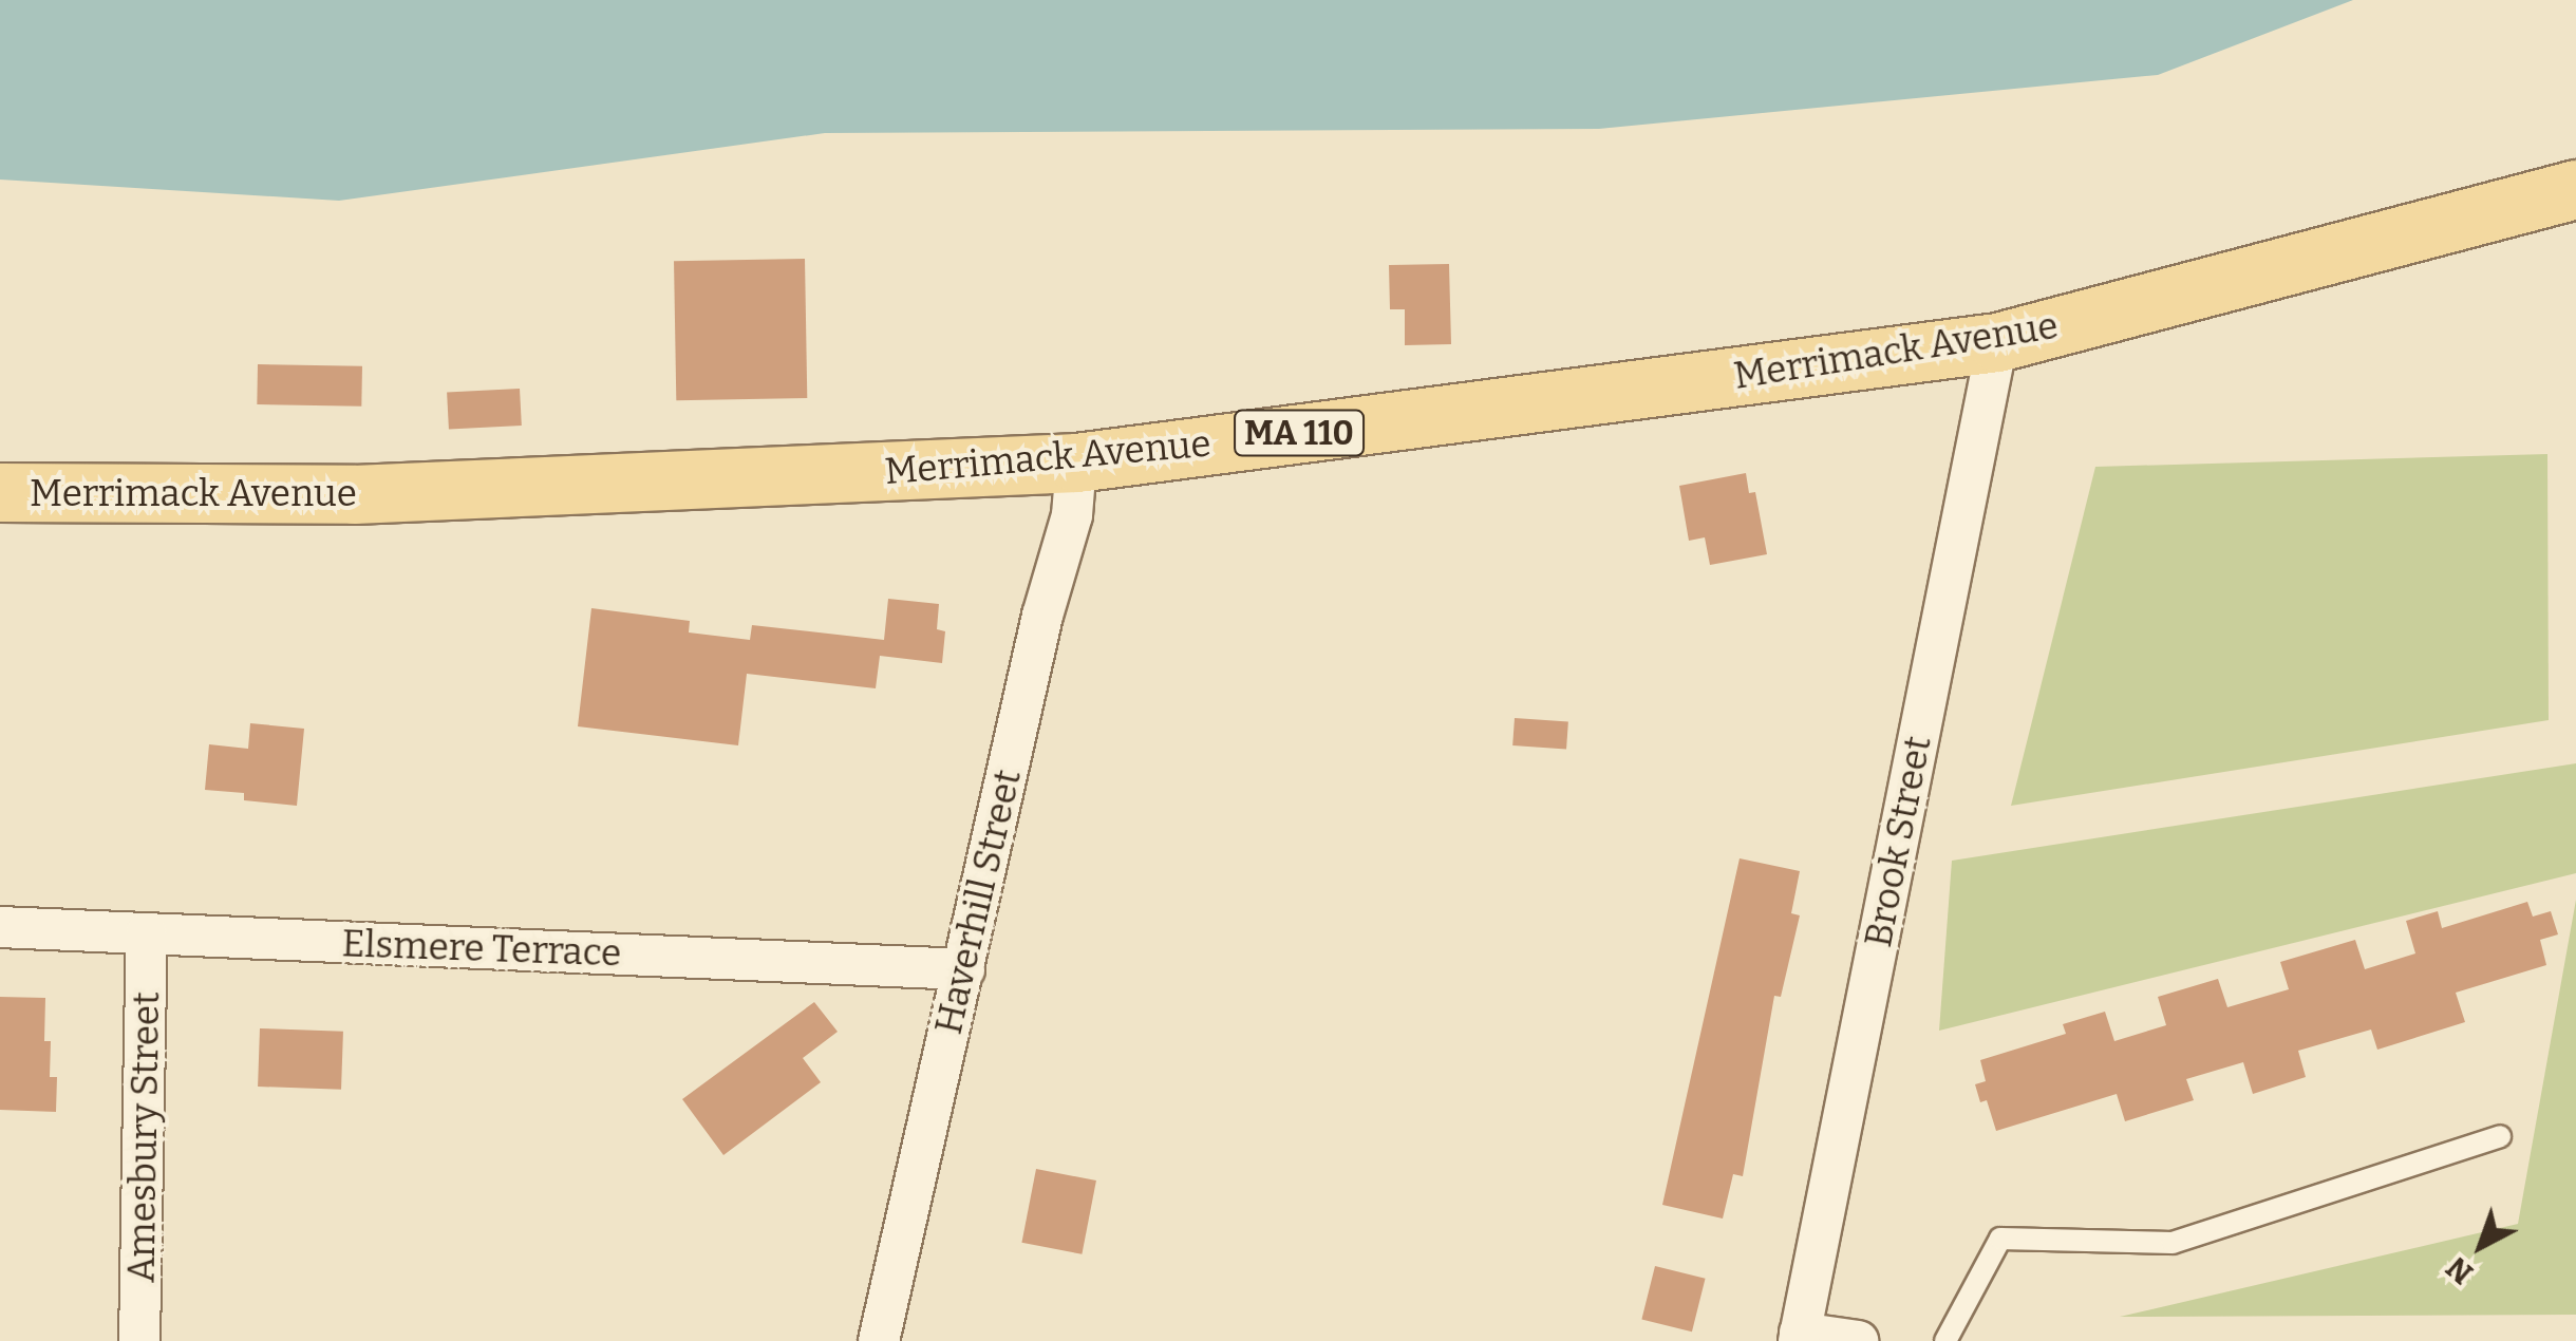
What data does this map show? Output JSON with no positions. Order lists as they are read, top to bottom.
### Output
{
  "streets": {
    "main road": ["Merrimack Avenue", "MA 110"],
    "street": [
      "Brook Street",
      "Haverhill Street",
      "Elsmere Terrace",
      "Amesbury Street"
    ]
  },
  "crossings": [
    ["Merrimack Avenue", "Brook Street"],
    ["Merrimack Avenue", "Haverhill Street"],
    ["Haverhill Street", "Elsmere Terrace"],
    ["Elsmere Terrace", "Amesbury Street"]
  ],
  "north": "bottom left"
}
